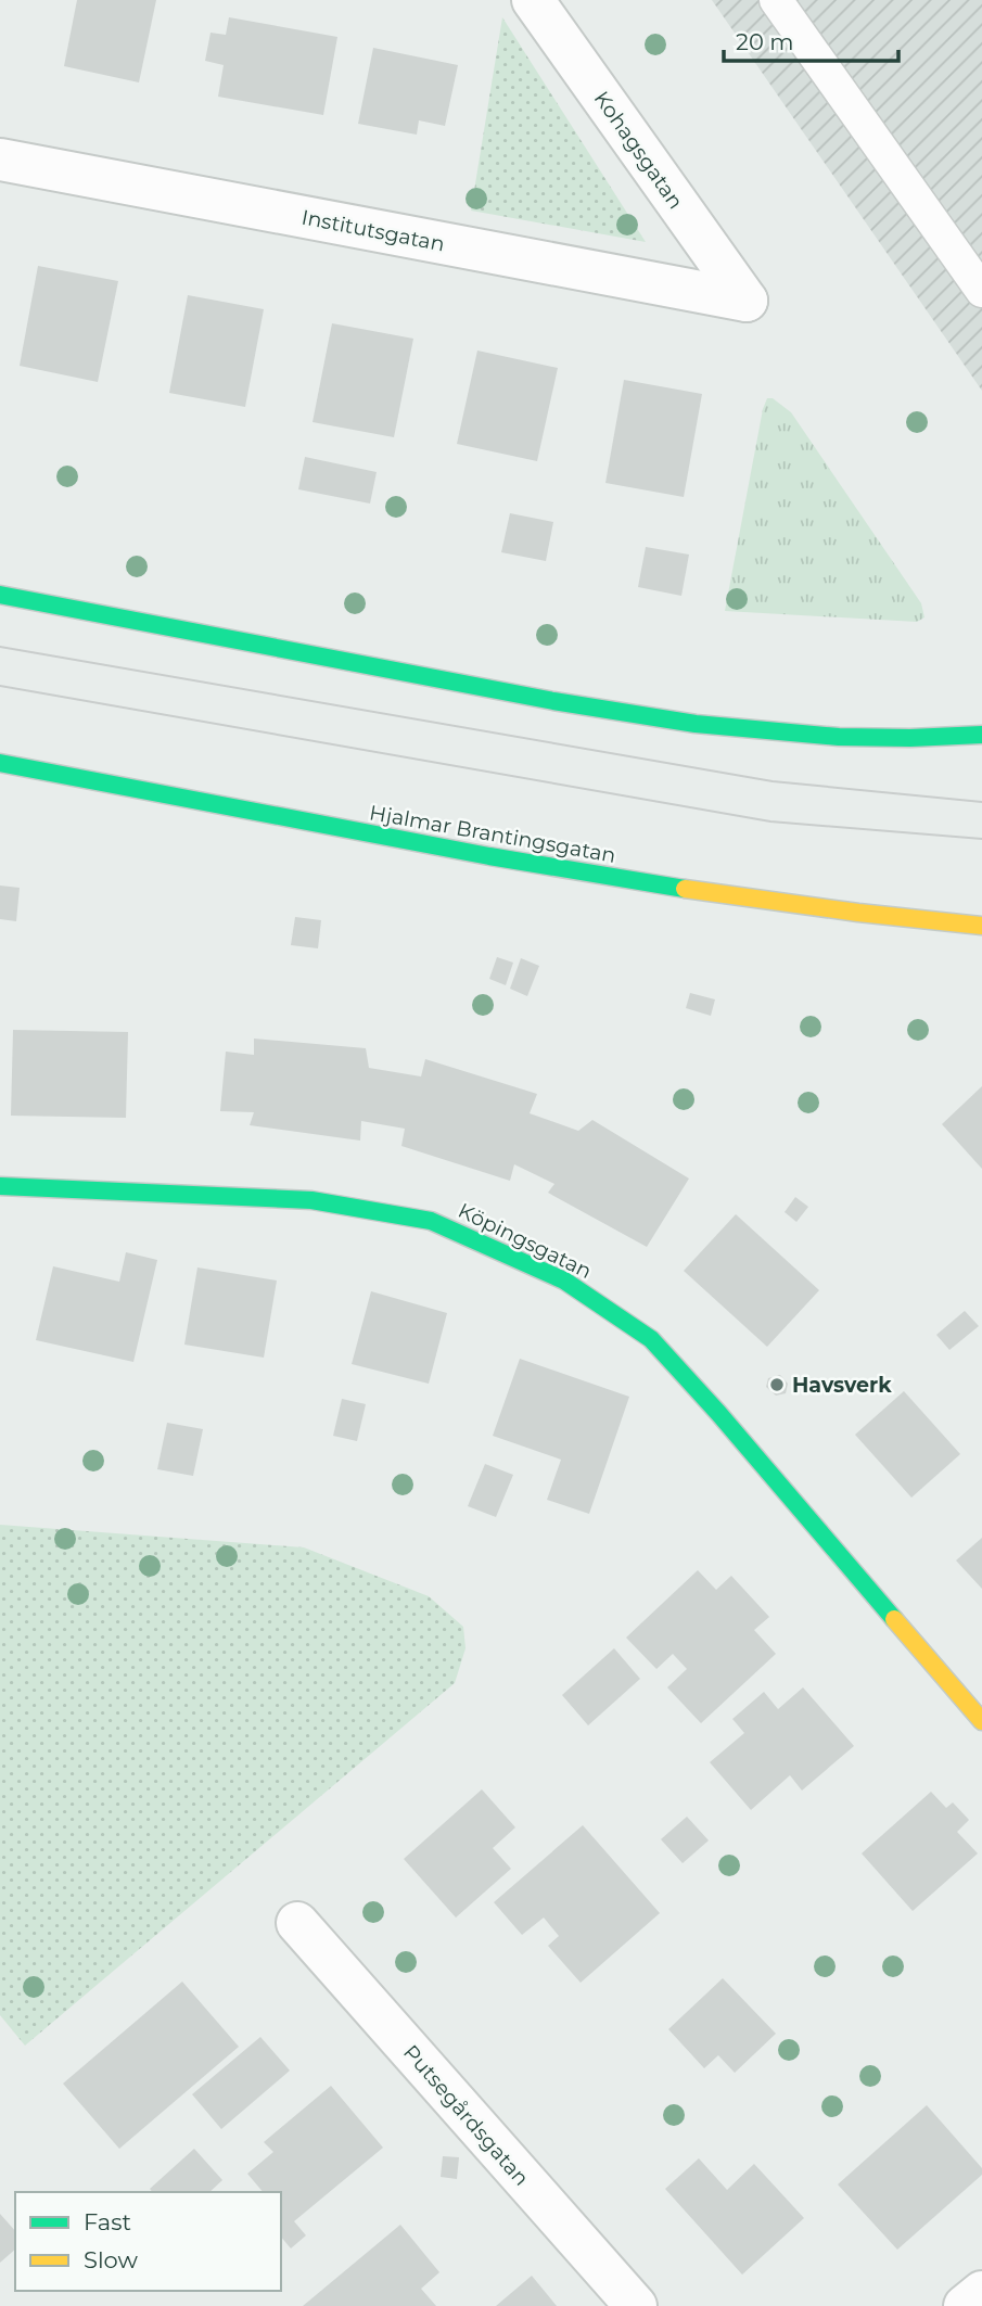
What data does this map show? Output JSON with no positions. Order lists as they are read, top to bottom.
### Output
{
  "streets": {
    "main road": ["Hjalmar Brantingsgatan", "Köpingsgatan"],
    "street": ["Kohagsgatan", "Institutsgatan", "Putsegårdsgatan"]
  },
  "crossings": [
    ["Kohagsgatan", "Institutsgatan"]
  ],
  "places": ["Havsverk"],
  "legend": ["Fast", "Slow"],
  "scale_bar": "20 m"
}
